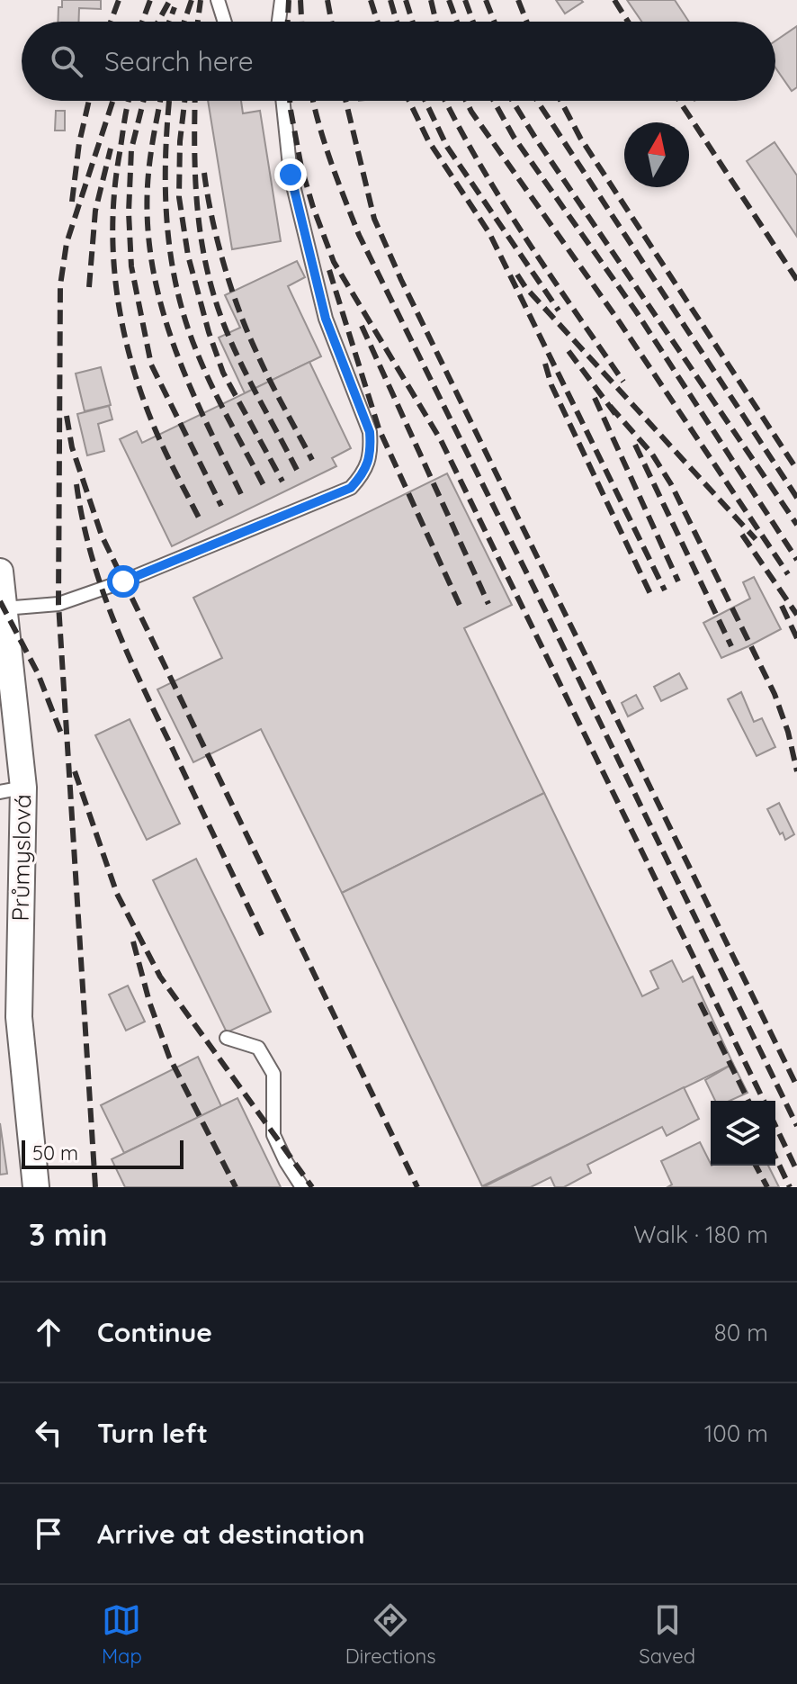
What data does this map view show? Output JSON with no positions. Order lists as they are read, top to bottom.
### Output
{
  "streets": {
    "street": ["Průmyslová"]
  },
  "scale_bar": "50 m",
  "north": "top",
  "page": {
    "search": "Search here",
    "scale": "50 m",
    "heading": ["3 min", "Walk · 180 m"],
    "list": [
      ["Continue", "80 m"],
      ["Turn left", "100 m"],
      "Arrive at destination"
    ],
    "nav": ["Map", "Directions", "Saved"]
  }
}
